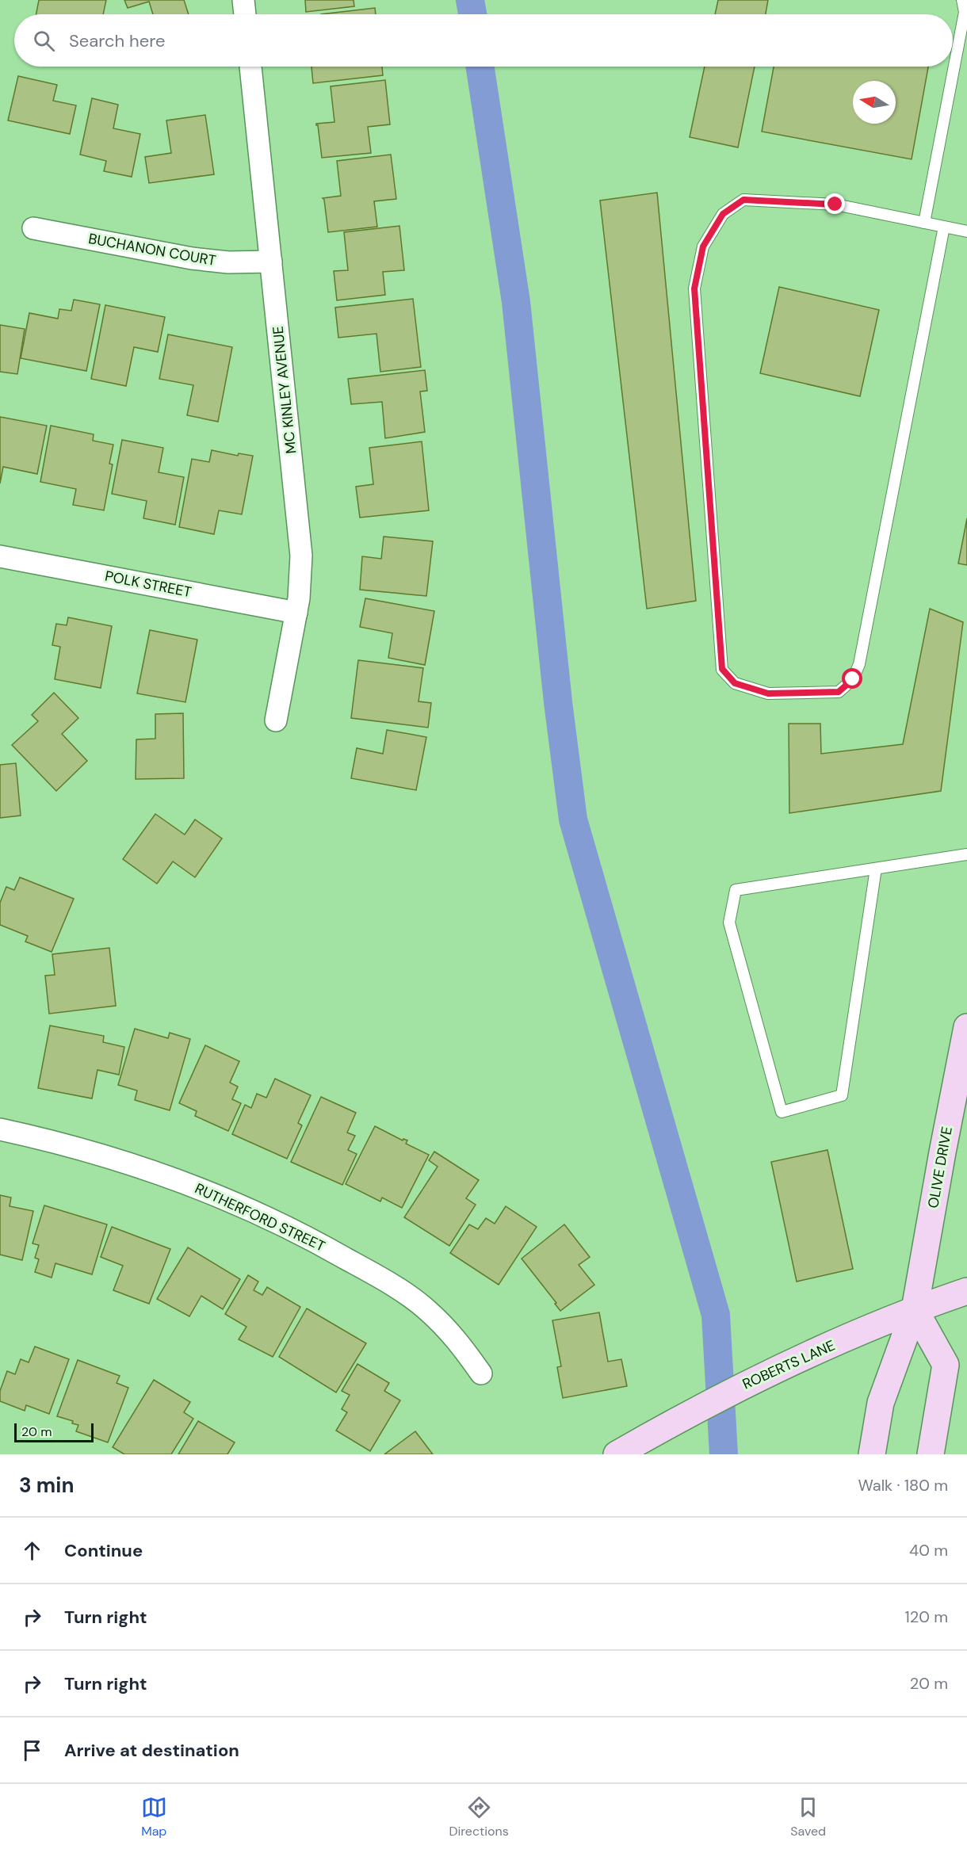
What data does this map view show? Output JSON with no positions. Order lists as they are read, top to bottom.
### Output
{
  "streets": {
    "main road": ["OLIVE DRIVE", "ROBERTS LANE"],
    "street": [
      "BUCHANON COURT",
      "MC KINLEY AVENUE",
      "POLK STREET",
      "RUTHERFORD STREET"
    ]
  },
  "crossings": [
    ["BUCHANON COURT", "MC KINLEY AVENUE"],
    ["MC KINLEY AVENUE", "POLK STREET"],
    ["OLIVE DRIVE", "ROBERTS LANE"]
  ],
  "scale_bar": "20 m",
  "north": "left",
  "page": {
    "search": "Search here",
    "scale": "20 m",
    "heading": ["3 min", "Walk · 180 m"],
    "list": [
      ["Continue", "40 m"],
      ["Turn right", "120 m"],
      ["Turn right", "20 m"],
      "Arrive at destination"
    ],
    "nav": ["Map", "Directions", "Saved"]
  }
}
